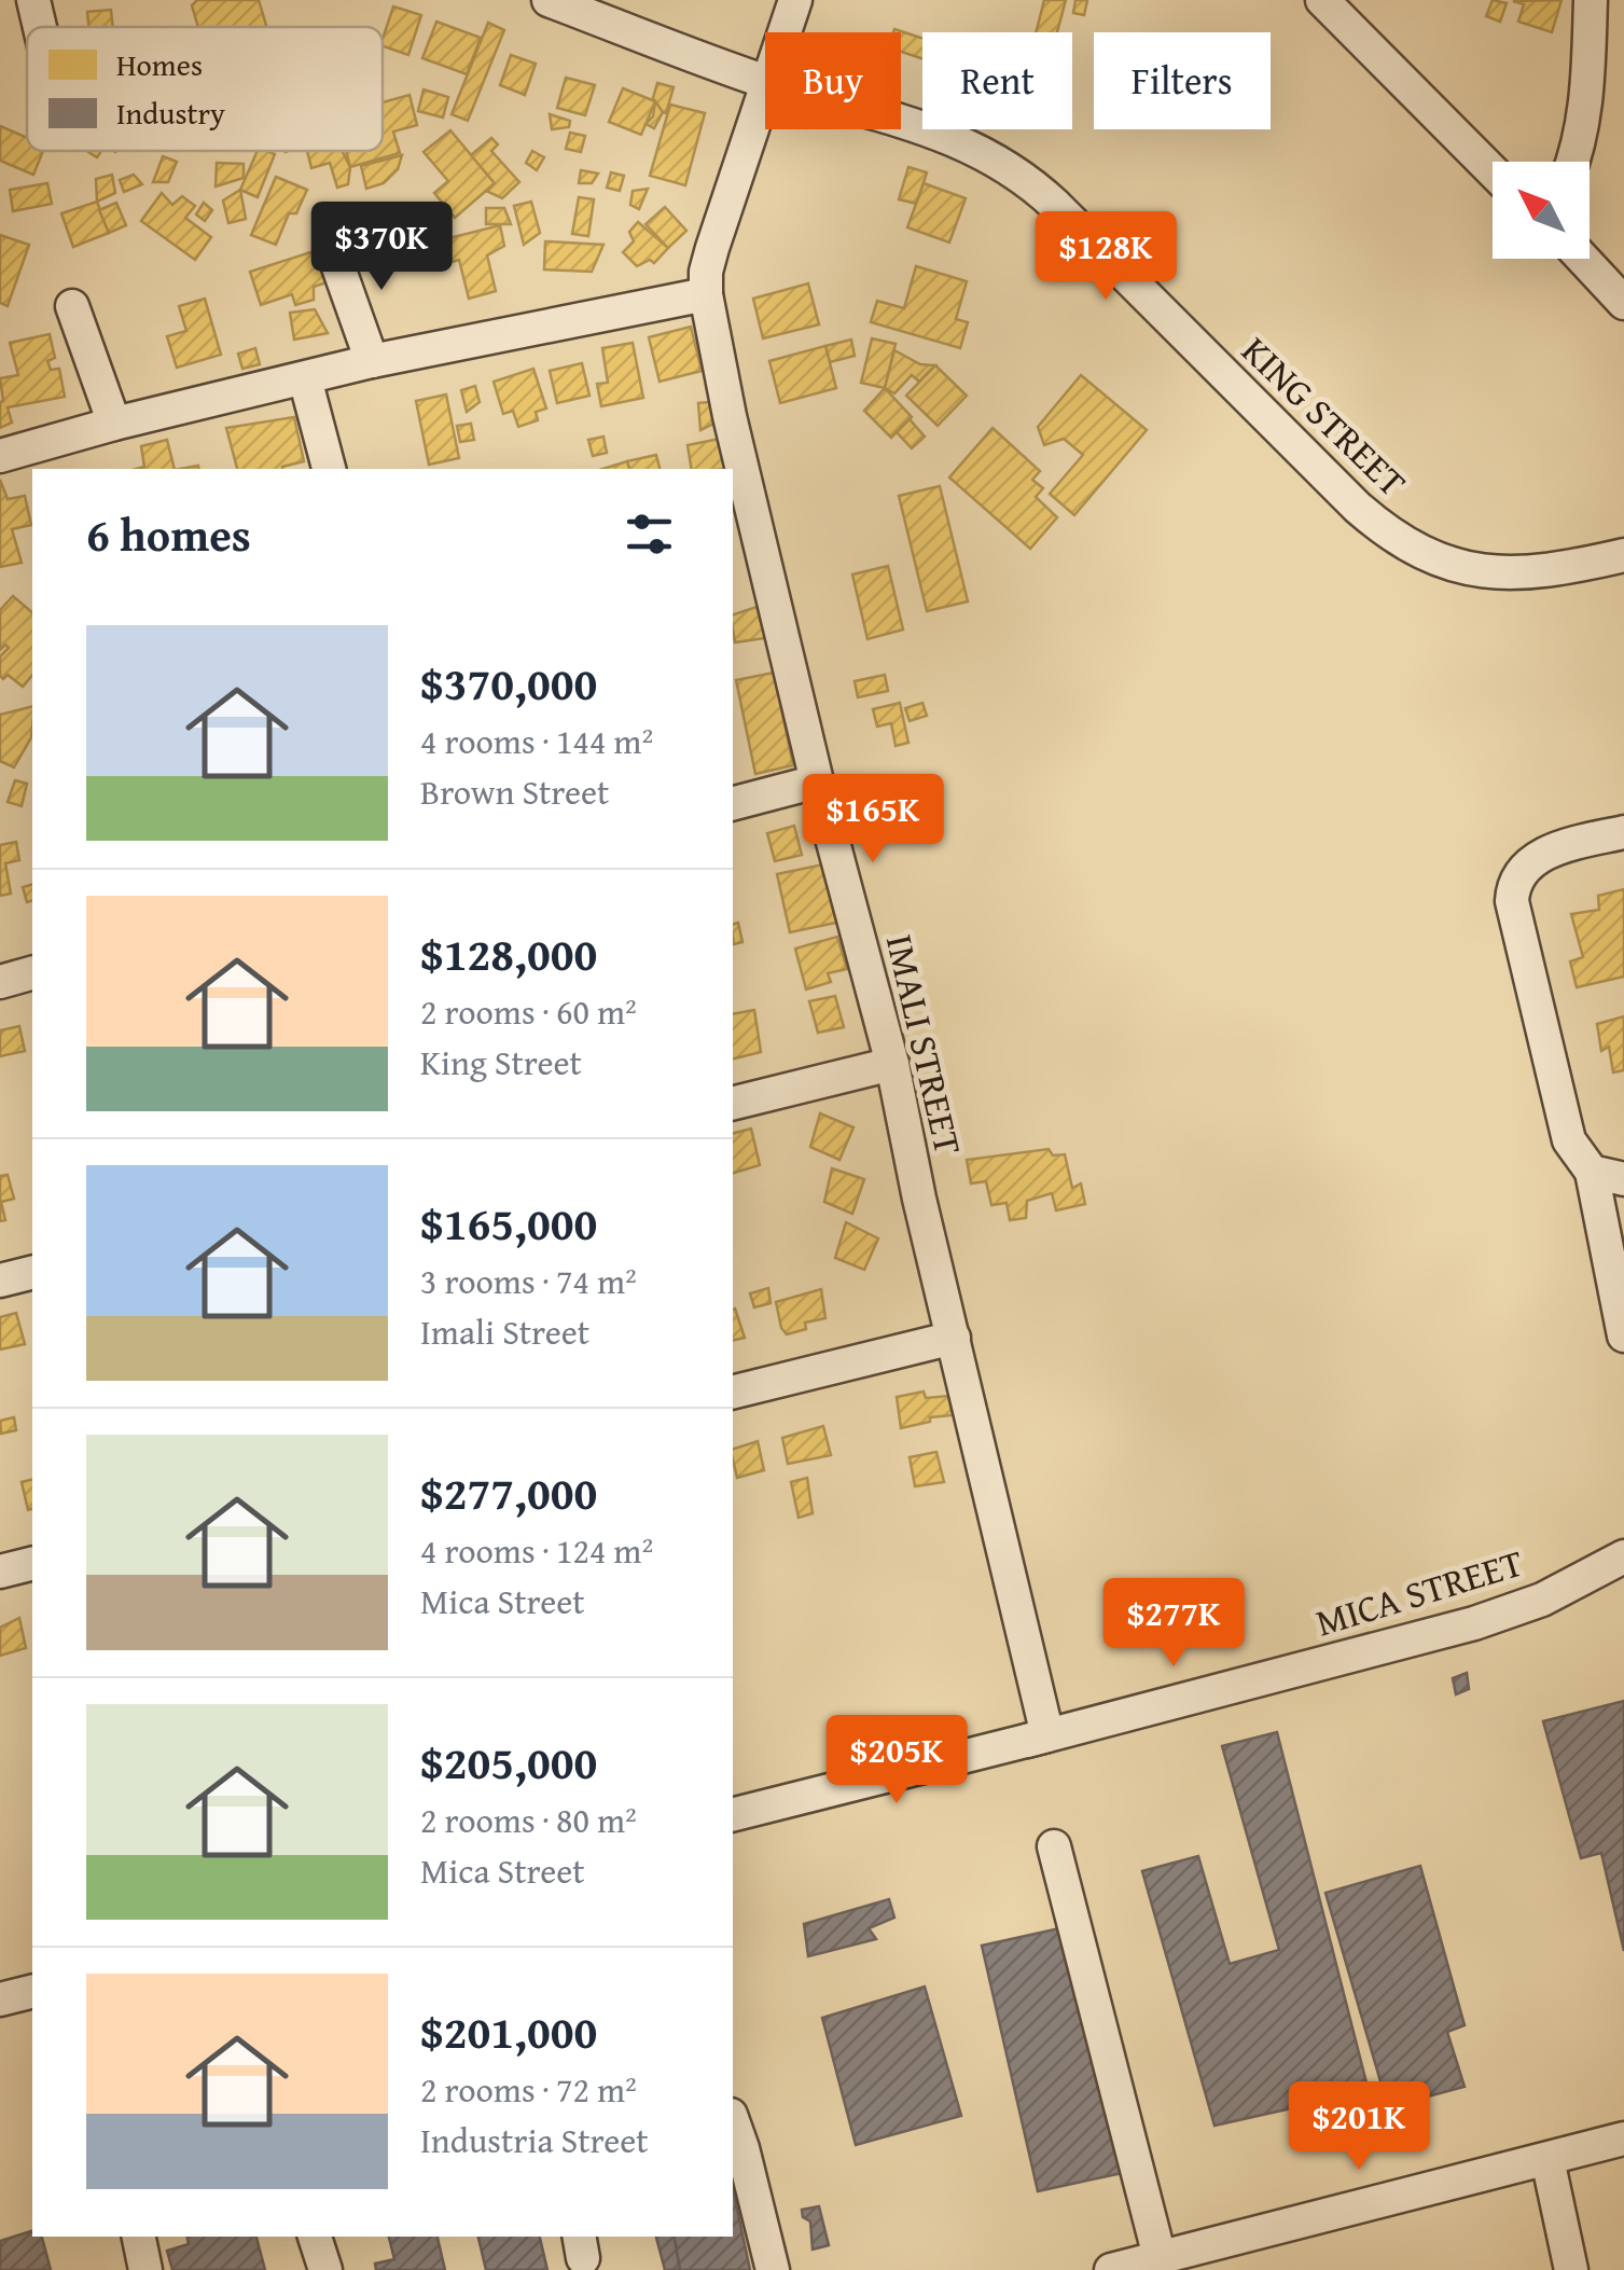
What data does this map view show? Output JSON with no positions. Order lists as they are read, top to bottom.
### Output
{
  "streets": {
    "street": ["KING STREET", "IMALI STREET", "MICA STREET"]
  },
  "crossings": [
    ["IMALI STREET", "MICA STREET"]
  ],
  "legend": ["Homes", "Industry"],
  "north": "top left",
  "page": {
    "chip": ["Buy", "Rent", "Filters"],
    "price": [
      "$370K",
      "$128K",
      "$165K",
      "$277K",
      "$205K",
      "$201K"
    ],
    "heading": "6 homes",
    "list": [
      {
        "name": "$370,000",
        "note": "4 rooms · 144 m² · Brown Street"
      },
      {
        "name": "$128,000",
        "note": "2 rooms · 60 m² · King Street"
      },
      {
        "name": "$165,000",
        "note": "3 rooms · 74 m² · Imali Street"
      },
      {
        "name": "$277,000",
        "note": "4 rooms · 124 m² · Mica Street"
      },
      {
        "name": "$205,000",
        "note": "2 rooms · 80 m² · Mica Street"
      },
      {
        "name": "$201,000",
        "note": "2 rooms · 72 m² · Industria Street"
      }
    ]
  }
}
